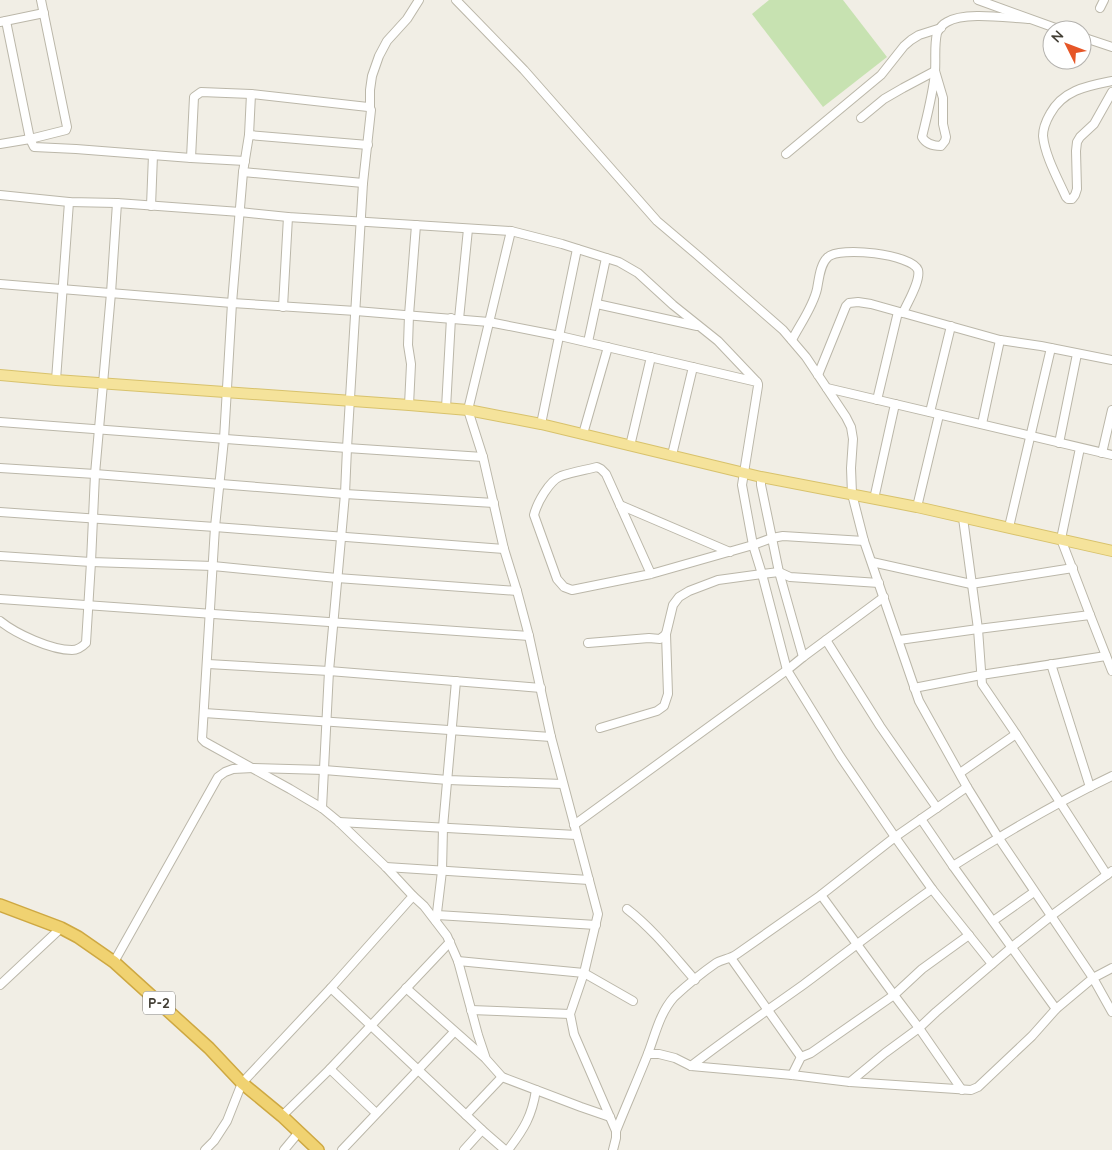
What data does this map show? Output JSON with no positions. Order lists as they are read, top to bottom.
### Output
{
  "streets": {
    "highway": ["P-2"]
  },
  "north": "top left"
}
